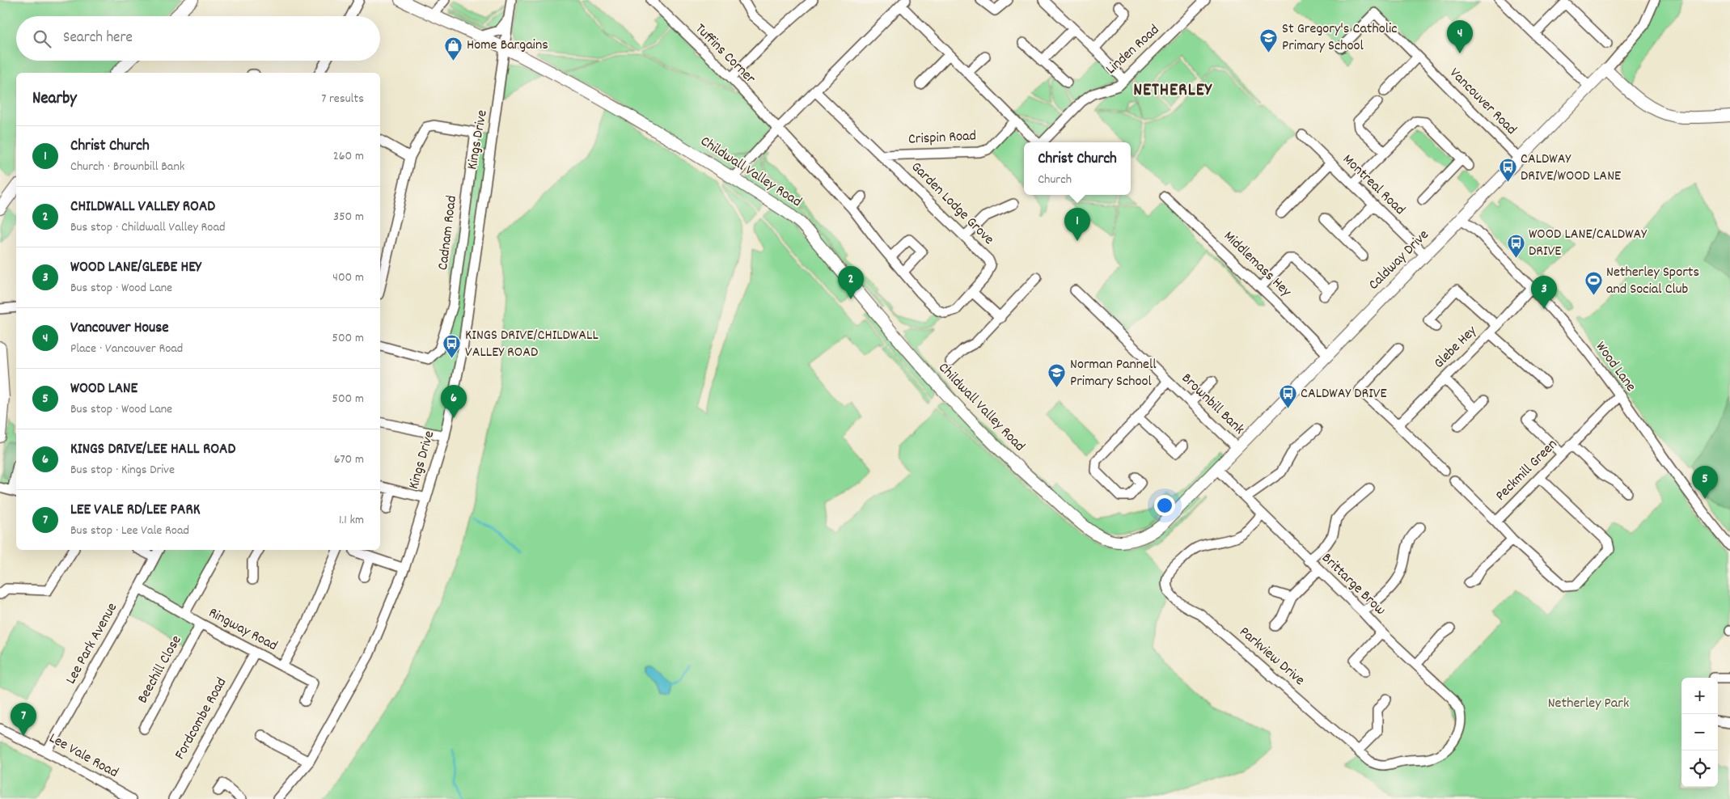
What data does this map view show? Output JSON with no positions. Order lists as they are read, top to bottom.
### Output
{
  "streets": {
    "main road": ["Childwall Valley Road", "Caldway Drive"],
    "street": [
      "Linden Road",
      "Tuffins Corner",
      "Vancouver Road",
      "Crispin Road",
      "Kings Drive",
      "Montreal Road",
      "Garden Lodge Grove",
      "Cadnam Road",
      "Middlemass Hey",
      "Glebe Hey",
      "Wood Lane",
      "Brownbill Bank",
      "Peckmill Green",
      "Brittarge Brow",
      "Ringway Road",
      "Lee Park Avenue",
      "Parkview Drive",
      "Beechill Close",
      "Fordcombe Road",
      "Lee Vale Road"
    ]
  },
  "crossings": [
    ["Tuffins Corner", "Garden Lodge Grove"],
    ["Vancouver Road", "Caldway Drive"],
    ["Crispin Road", "Garden Lodge Grove"],
    ["Kings Drive", "Childwall Valley Road"],
    ["Childwall Valley Road", "Caldway Drive"],
    ["Montreal Road", "Caldway Drive"],
    ["Caldway Drive", "Middlemass Hey"],
    ["Caldway Drive", "Wood Lane"],
    ["Caldway Drive", "Brownbill Bank"],
    ["Caldway Drive", "Brittarge Brow"],
    ["Glebe Hey", "Wood Lane"],
    ["Wood Lane", "Peckmill Green"],
    ["Brittarge Brow", "Parkview Drive"],
    ["Ringway Road", "Lee Park Avenue"],
    ["Ringway Road", "Beechill Close"],
    ["Ringway Road", "Fordcombe Road"],
    ["Lee Park Avenue", "Lee Vale Road"]
  ],
  "districts": ["NETHERLEY"],
  "parks": ["Netherley Park"],
  "places": {
    "school or university": ["St Gregory's Catholic Primary School", "Norman Pannell Primary School"],
    "shop": ["Home Bargains"],
    "bus stop": [
      "CALDWAY DRIVE/WOOD LANE",
      "WOOD LANE/CALDWAY DRIVE",
      "KINGS DRIVE/CHILDWALL VALLEY ROAD",
      "CALDWAY DRIVE"
    ],
    "sports": ["Netherley Sports and Social Club"]
  },
  "page": {
    "search": "Search here",
    "pins": [
      "4",
      "1",
      "2",
      "3",
      "6",
      "5",
      "7"
    ],
    "heading": ["Nearby", "7 results"],
    "list": [
      {
        "mark": "1",
        "name": "Christ Church",
        "note": "Church · Brownbill Bank",
        "value": "260 m"
      },
      {
        "mark": "2",
        "name": "CHILDWALL VALLEY ROAD",
        "note": "Bus stop · Childwall Valley Road",
        "value": "350 m"
      },
      {
        "mark": "3",
        "name": "WOOD LANE/GLEBE HEY",
        "note": "Bus stop · Wood Lane",
        "value": "400 m"
      },
      {
        "mark": "4",
        "name": "Vancouver House",
        "note": "Place · Vancouver Road",
        "value": "500 m"
      },
      {
        "mark": "5",
        "name": "WOOD LANE",
        "note": "Bus stop · Wood Lane",
        "value": "500 m"
      },
      {
        "mark": "6",
        "name": "KINGS DRIVE/LEE HALL ROAD",
        "note": "Bus stop · Kings Drive",
        "value": "670 m"
      },
      {
        "mark": "7",
        "name": "LEE VALE RD/LEE PARK",
        "note": "Bus stop · Lee Vale Road",
        "value": "1.1 km"
      }
    ],
    "popup": ["Christ Church", "Church"],
    "map_buttons": ["+", "−"]
  }
}
